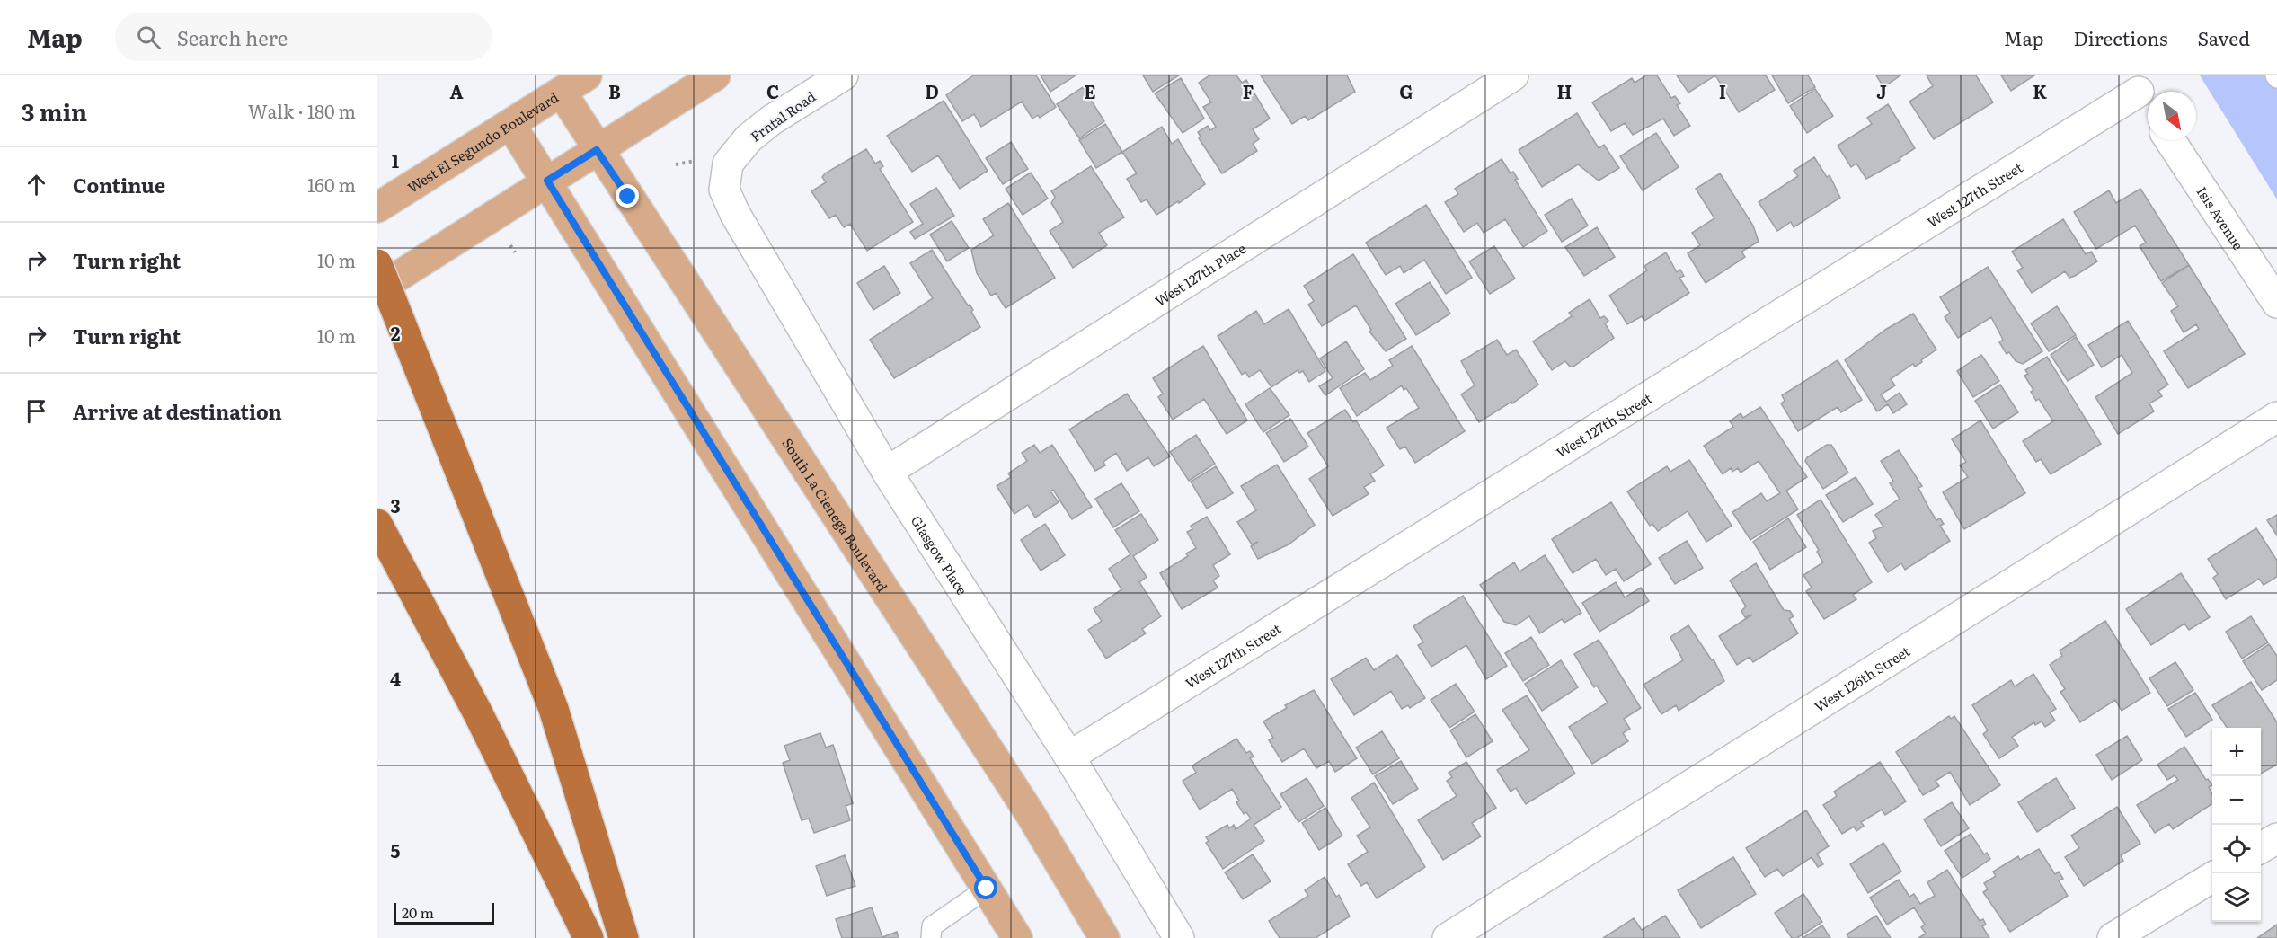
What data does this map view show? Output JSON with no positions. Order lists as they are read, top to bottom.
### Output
{
  "streets": {
    "main road": ["West El Segundo Boulevard", "South La Cienega Boulevard"],
    "street": [
      "Frntal Road",
      "West 127th Street",
      "Isis Avenue",
      "West 127th Place",
      "Glasgow Place",
      "West 126th Street"
    ]
  },
  "crossings": [
    ["Frntal Road", "Glasgow Place"],
    ["West El Segundo Boulevard", "South La Cienega Boulevard"],
    ["West 127th Street", "Glasgow Place"],
    ["West 127th Place", "Glasgow Place"]
  ],
  "scale_bar": "20 m",
  "north": "bottom right",
  "page": {
    "header": "Map",
    "search": "Search here",
    "nav": ["Map", "Directions", "Saved"],
    "heading": ["3 min", "Walk · 180 m"],
    "list": [
      ["Continue", "160 m"],
      ["Turn right", "10 m"],
      ["Turn right", "10 m"],
      "Arrive at destination"
    ],
    "map_buttons": ["+", "−"],
    "scale": "20 m"
  },
  "grid": {
    "columns": [
      "A",
      "B",
      "C",
      "D",
      "E",
      "F",
      "G",
      "H",
      "I",
      "J",
      "K"
    ],
    "rows": [
      "1",
      "2",
      "3",
      "4",
      "5"
    ]
  }
}
